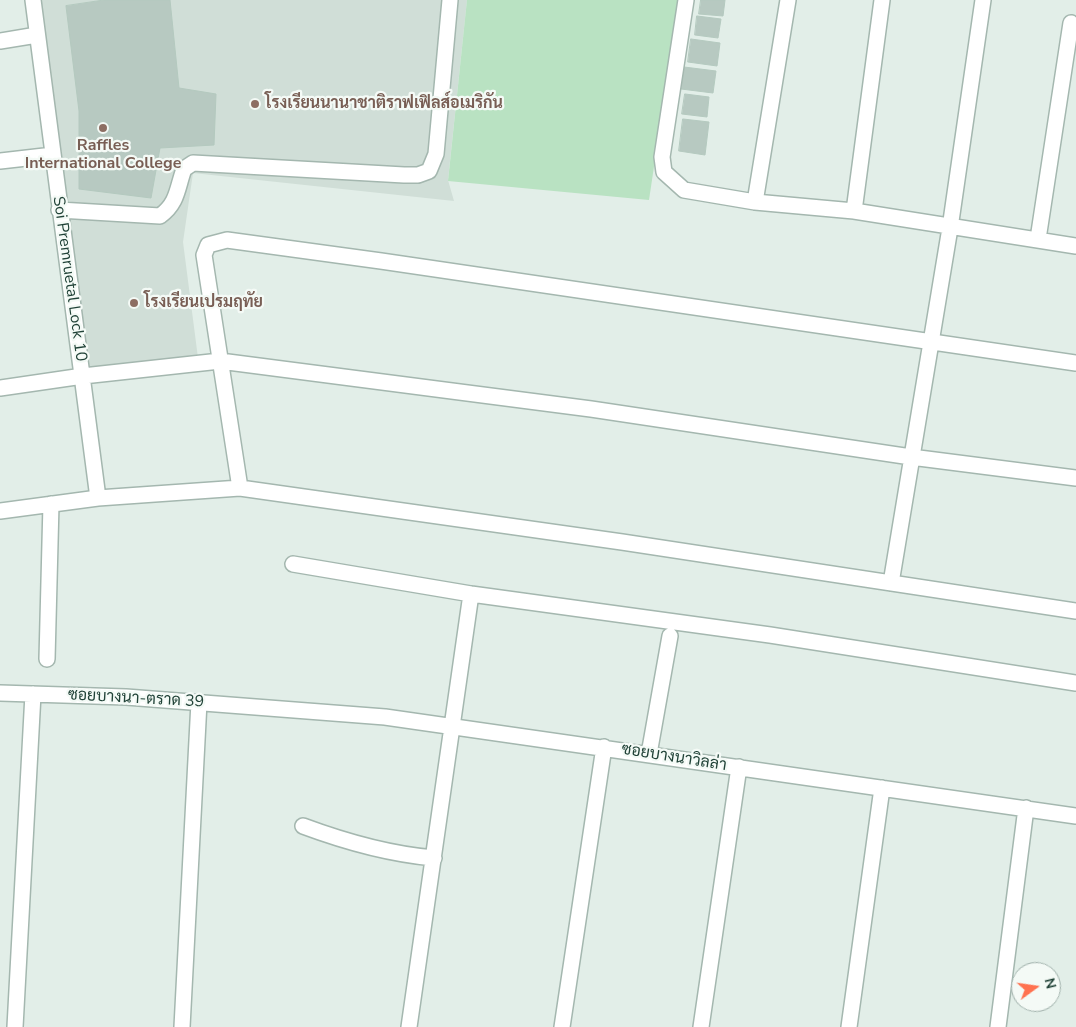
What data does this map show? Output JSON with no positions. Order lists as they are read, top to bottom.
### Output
{
  "streets": {
    "street": ["Soi Premruetal Lock 10", "ซอยบางนา-ตราด 39", "ซอยบางนาวิลล่า"]
  },
  "crossings": [
    ["ซอยบางนา-ตราด 39", "ซอยบางนาวิลล่า"]
  ],
  "places": ["โรงเรียนนานาชาติราฟเฟิลส์อเมริกัน", "Raffles International College", "โรงเรียนเปรมฤทัย"],
  "north": "right"
}
